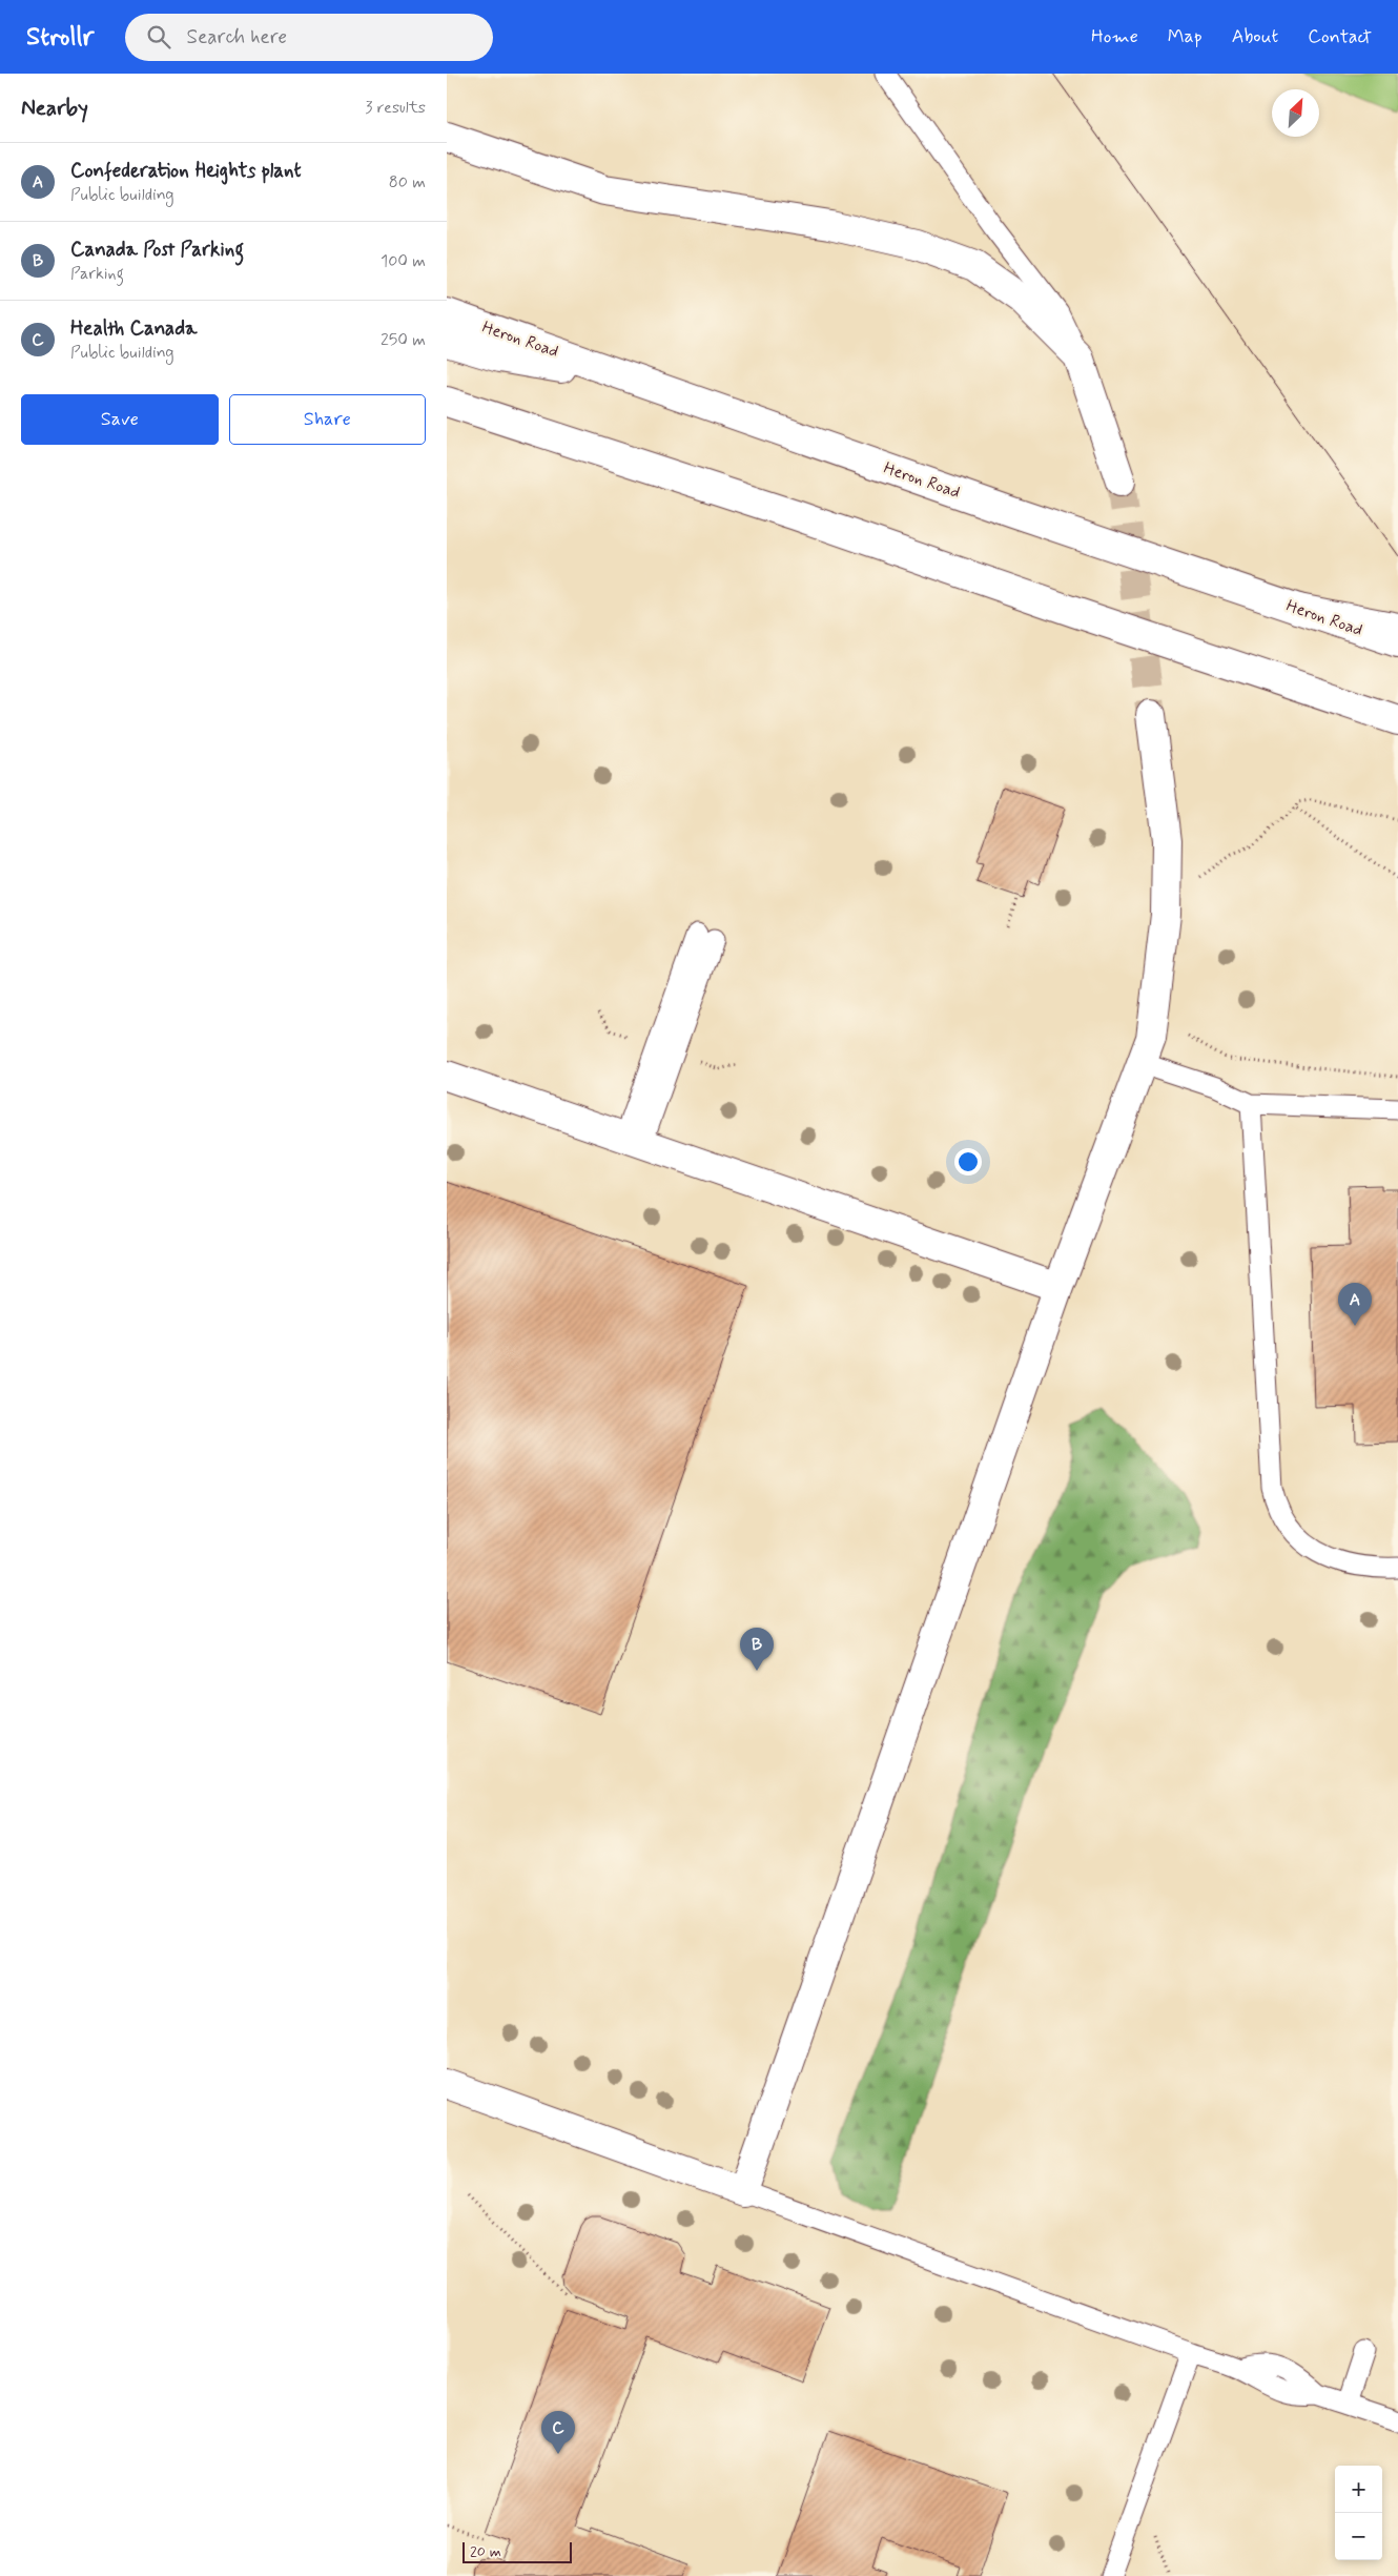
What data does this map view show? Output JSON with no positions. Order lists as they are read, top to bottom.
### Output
{
  "streets": {
    "main road": ["Heron Road"]
  },
  "scale_bar": "20 m",
  "north": "top right",
  "page": {
    "header": "Strollr",
    "search": "Search here",
    "nav": [
      "Home",
      "Map",
      "About",
      "Contact"
    ],
    "heading": ["Nearby", "3 results"],
    "list": [
      {
        "mark": "A",
        "name": "Confederation Heights plant",
        "note": "Public building",
        "value": "80 m"
      },
      {
        "mark": "B",
        "name": "Canada Post Parking",
        "note": "Parking",
        "value": "100 m"
      },
      {
        "mark": "C",
        "name": "Health Canada",
        "note": "Public building",
        "value": "250 m"
      }
    ],
    "buttons": ["Save", "Share"],
    "pins": ["A", "B", "C"],
    "map_buttons": ["+", "−"],
    "scale": "20 m"
  }
}
